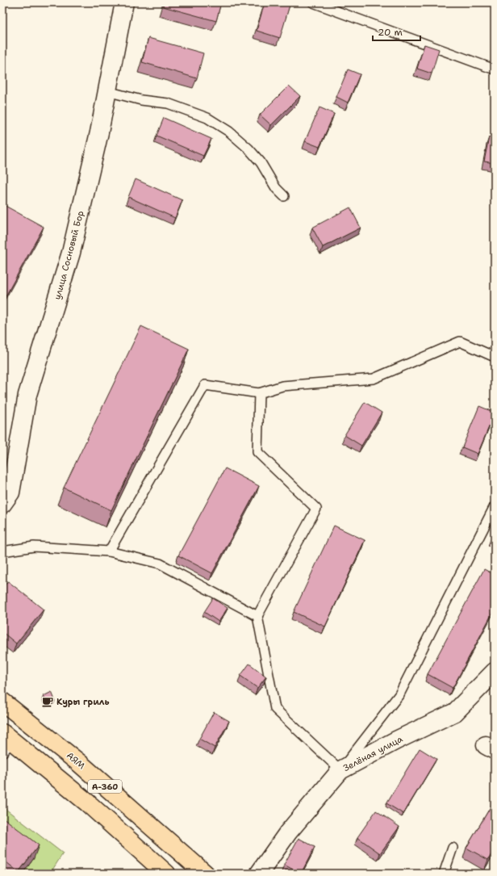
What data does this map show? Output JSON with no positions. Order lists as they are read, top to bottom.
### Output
{
  "streets": {
    "highway": ["АЯМ", "А-360"],
    "street": ["улица Сосновый Бор", "Зелёная улица"]
  },
  "places": {
    "cafe": ["Куры гриль"]
  },
  "scale_bar": "20 m"
}
